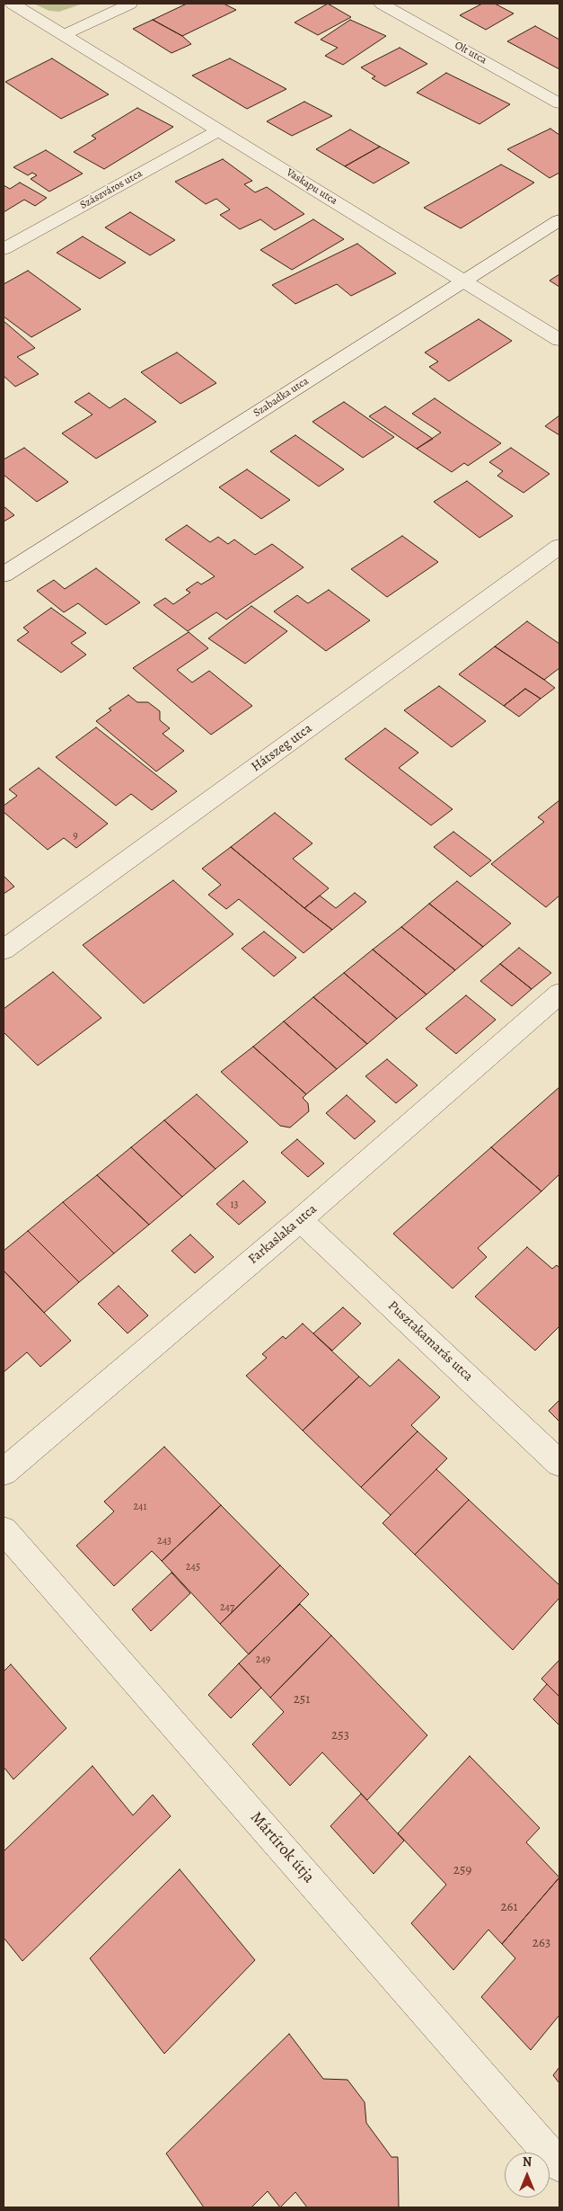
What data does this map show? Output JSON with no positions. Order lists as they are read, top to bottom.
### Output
{
  "streets": {
    "street": [
      "Olt utca",
      "Vaskapu utca",
      "Szászváros utca",
      "Szabadka utca",
      "Hátszeg utca",
      "Farkaslaka utca",
      "Pusztakamarás utca",
      "Mártírok útja"
    ]
  },
  "crossings": [
    ["Vaskapu utca", "Szászváros utca"],
    ["Vaskapu utca", "Szabadka utca"],
    ["Farkaslaka utca", "Pusztakamarás utca"]
  ],
  "house_numbers": [
    "9",
    "13",
    "241",
    "243",
    "245",
    "247",
    "249",
    "251",
    "253",
    "259",
    "261",
    "263"
  ],
  "north": "top"
}
